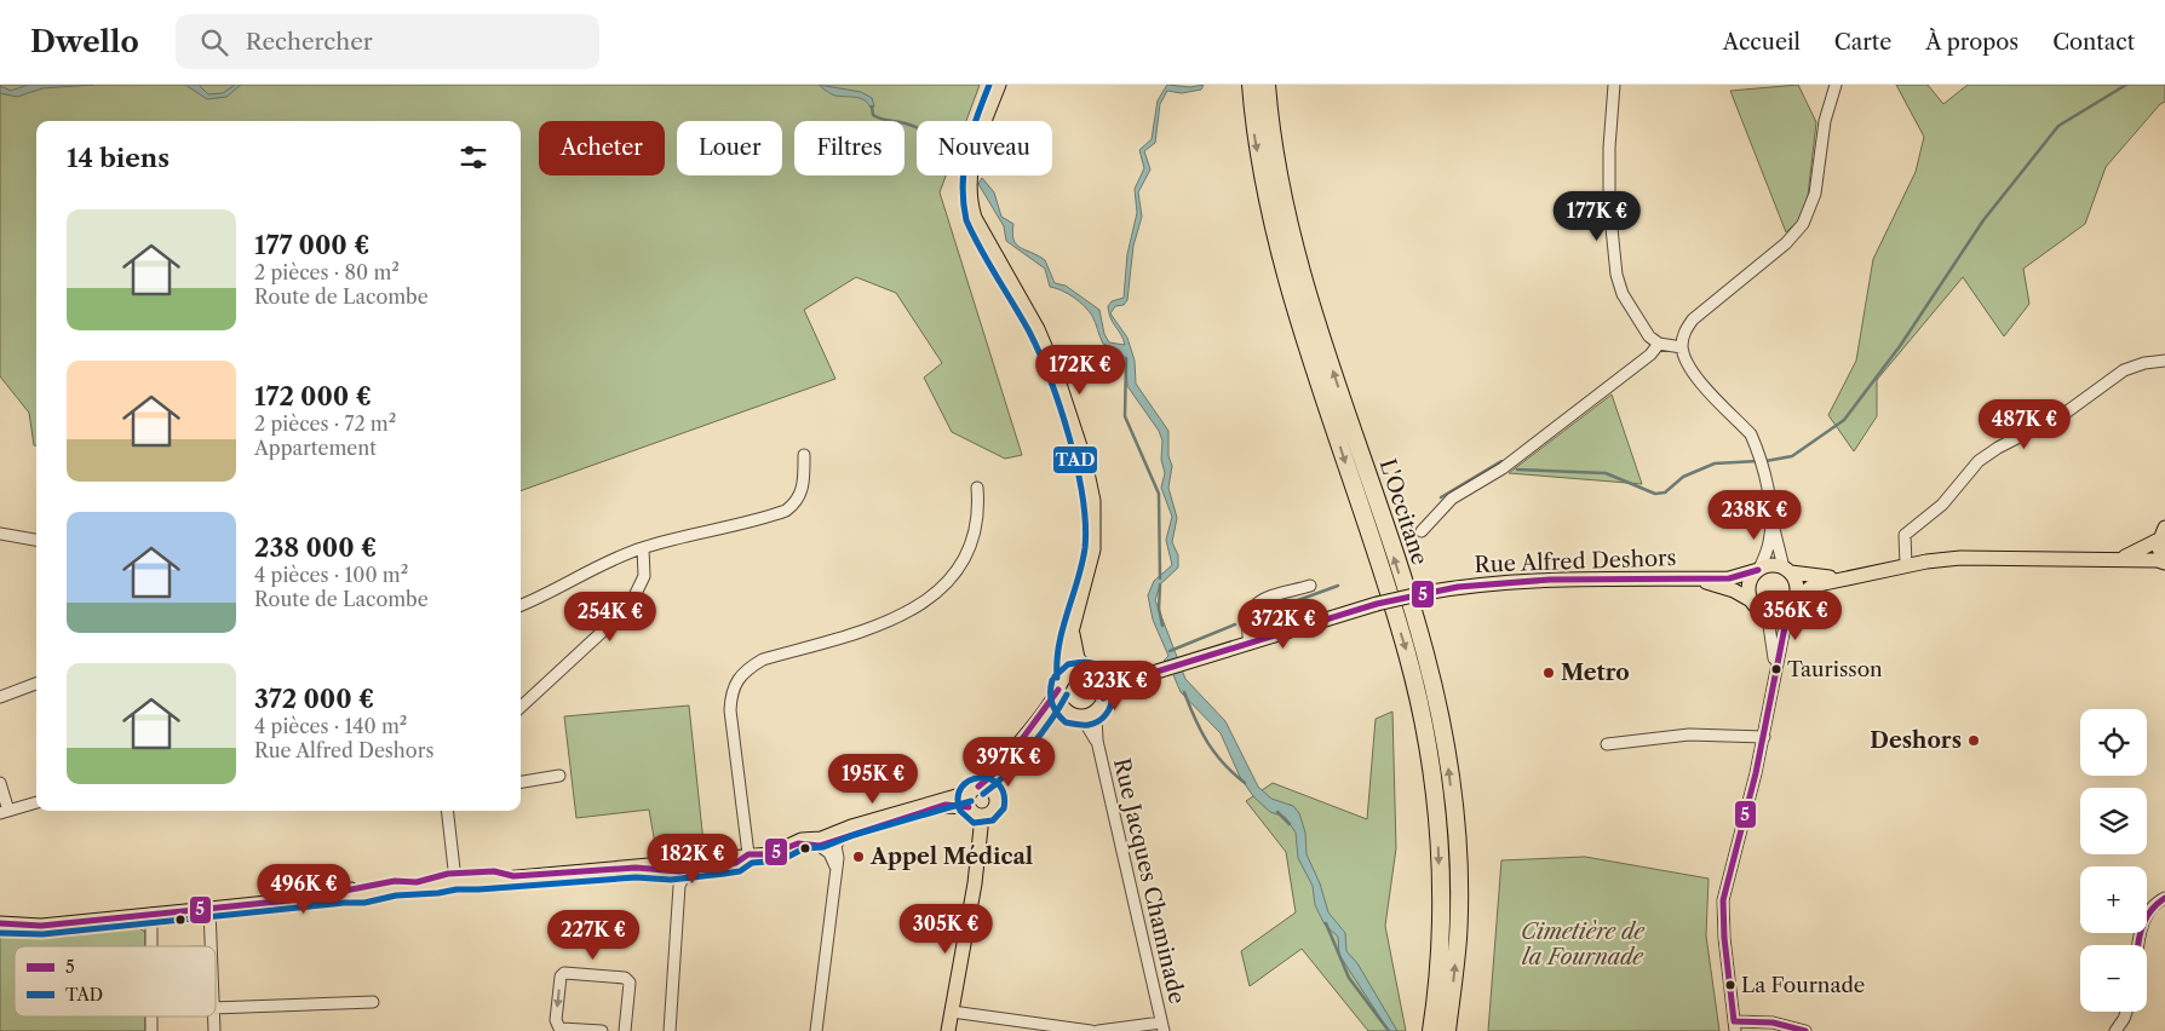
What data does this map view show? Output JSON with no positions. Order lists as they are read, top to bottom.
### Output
{
  "streets": {
    "highway": ["L'Occitane"],
    "main road": ["Rue Alfred Deshors"],
    "street": ["Rue Jacques Chaminade"]
  },
  "parks": ["Cimetière de la Fournade"],
  "places": [
    "Taurisson",
    "Metro",
    "Deshors",
    "Appel Médical",
    "La Fournade"
  ],
  "lines": ["transit line TAD", "transit line 5"],
  "legend": ["5", "TAD"],
  "page": {
    "header": "Dwello",
    "search": "Rechercher",
    "nav": [
      "Accueil",
      "Carte",
      "À propos",
      "Contact"
    ],
    "chip": [
      "Acheter",
      "Louer",
      "Filtres",
      "Nouveau"
    ],
    "heading": "14 biens",
    "price": [
      "177K €",
      "172K €",
      "487K €",
      "238K €",
      "356K €",
      "254K €",
      "372K €",
      "323K €",
      "397K €",
      "195K €",
      "182K €",
      "496K €",
      "305K €",
      "227K €"
    ],
    "list": [
      {
        "name": "177 000 €",
        "note": "2 pièces · 80 m² · Route de Lacombe"
      },
      {
        "name": "172 000 €",
        "note": "2 pièces · 72 m² · Appartement"
      },
      {
        "name": "238 000 €",
        "note": "4 pièces · 100 m² · Route de Lacombe"
      },
      {
        "name": "372 000 €",
        "note": "4 pièces · 140 m² · Rue Alfred Deshors"
      }
    ],
    "map_buttons": ["+", "−"]
  }
}
